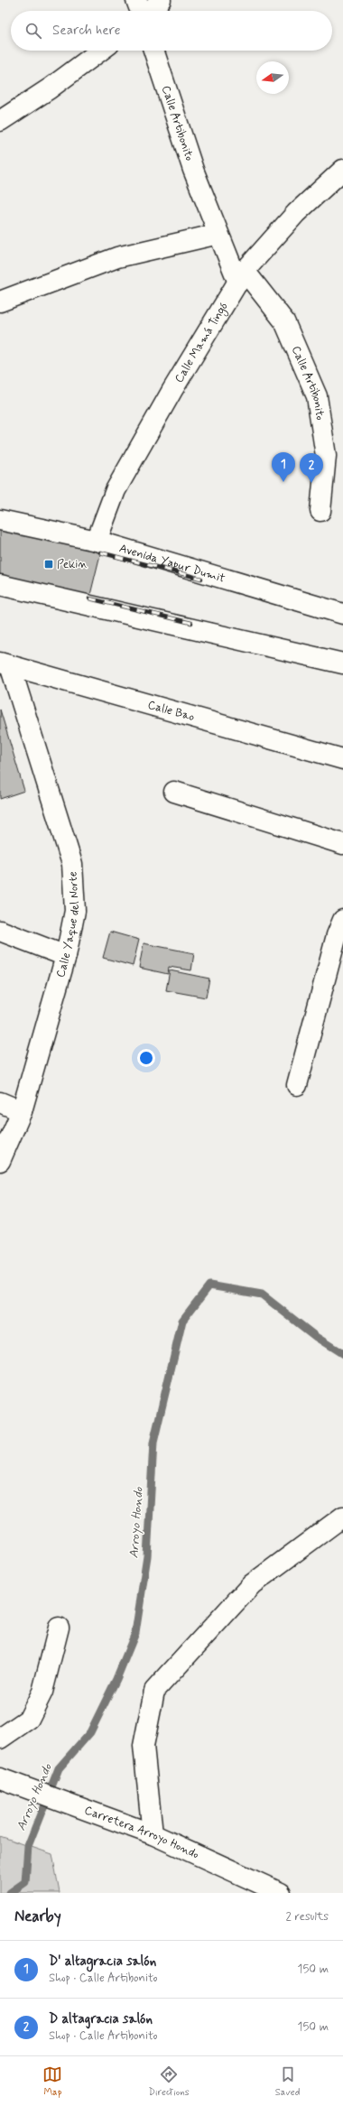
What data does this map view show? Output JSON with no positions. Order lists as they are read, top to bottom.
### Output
{
  "streets": {
    "street": [
      "Calle Artibonito",
      "Calle Mamá Tingó",
      "Avenida Yapur Dumit",
      "Calle Bao",
      "Calle Yaque del Norte",
      "Carretera Arroyo Hondo"
    ]
  },
  "crossings": [
    ["Calle Artibonito", "Calle Mamá Tingó"],
    ["Calle Mamá Tingó", "Avenida Yapur Dumit"],
    ["Calle Bao", "Calle Yaque del Norte"]
  ],
  "water": ["Arroyo Hondo"],
  "places": {
    "transit": ["Pekin"]
  },
  "north": "left",
  "page": {
    "search": "Search here",
    "pins": ["1", "2"],
    "heading": ["Nearby", "2 results"],
    "list": [
      {
        "mark": "1",
        "name": "D' altagracia salón",
        "note": "Shop · Calle Artibonito",
        "value": "150 m"
      },
      {
        "mark": "2",
        "name": "D altagracia salón",
        "note": "Shop · Calle Artibonito",
        "value": "150 m"
      }
    ],
    "nav": ["Map", "Directions", "Saved"]
  }
}
